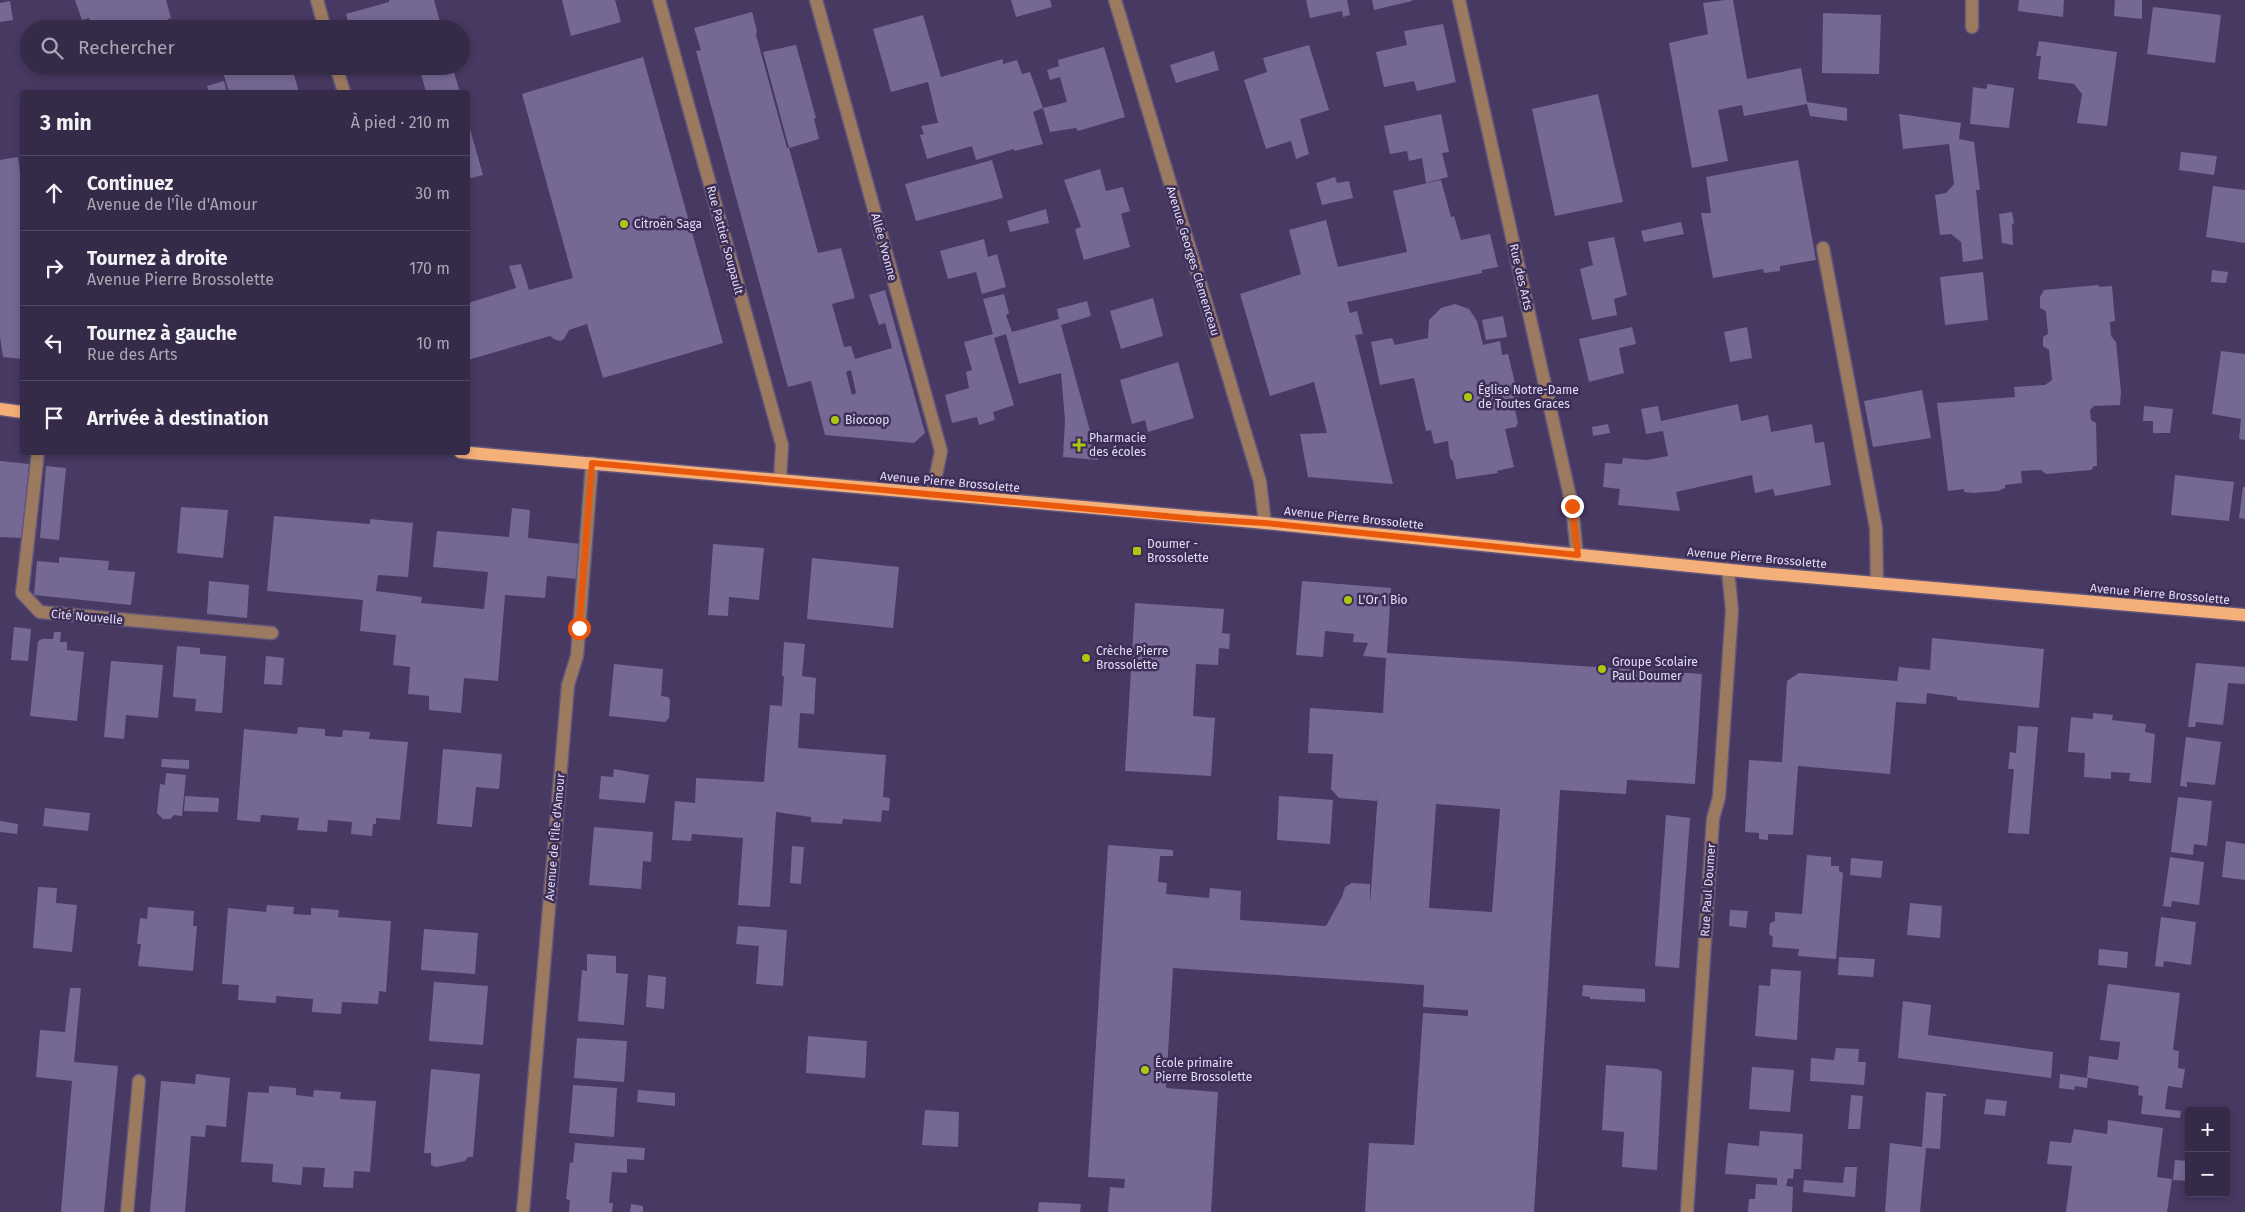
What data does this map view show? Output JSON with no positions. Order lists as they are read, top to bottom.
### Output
{
  "streets": {
    "main road": ["Avenue Pierre Brossolette"],
    "street": [
      "Rue Pattier Soupault",
      "Allée Yvonne",
      "Avenue Georges Clemenceau",
      "Rue des Arts",
      "Cité Nouvelle",
      "Avenue de l'Île d'Amour",
      "Rue Paul Doumer"
    ]
  },
  "crossings": [
    ["Rue Pattier Soupault", "Avenue Pierre Brossolette"],
    ["Allée Yvonne", "Avenue Pierre Brossolette"],
    ["Avenue Georges Clemenceau", "Avenue Pierre Brossolette"],
    ["Rue des Arts", "Avenue Pierre Brossolette"],
    ["Avenue Pierre Brossolette", "Avenue de l'Île d'Amour"],
    ["Avenue Pierre Brossolette", "Rue Paul Doumer"]
  ],
  "places": {
    "other": [
      "Citroën Saga",
      "Église Notre-Dame de Toutes Graces",
      "Biocoop",
      "L'Or 1 Bio",
      "Crèche Pierre Brossolette",
      "Groupe Scolaire Paul Doumer",
      "École primaire Pierre Brossolette"
    ],
    "health": ["Pharmacie des écoles"],
    "transit": ["Doumer - Brossolette"]
  },
  "page": {
    "search": "Rechercher",
    "heading": ["3 min", "À pied · 210 m"],
    "list": [
      ["Continuez", "Avenue de l'Île d'Amour", "30 m"],
      ["Tournez à droite", "Avenue Pierre Brossolette", "170 m"],
      ["Tournez à gauche", "Rue des Arts", "10 m"],
      "Arrivée à destination"
    ],
    "map_buttons": ["+", "−"]
  }
}
